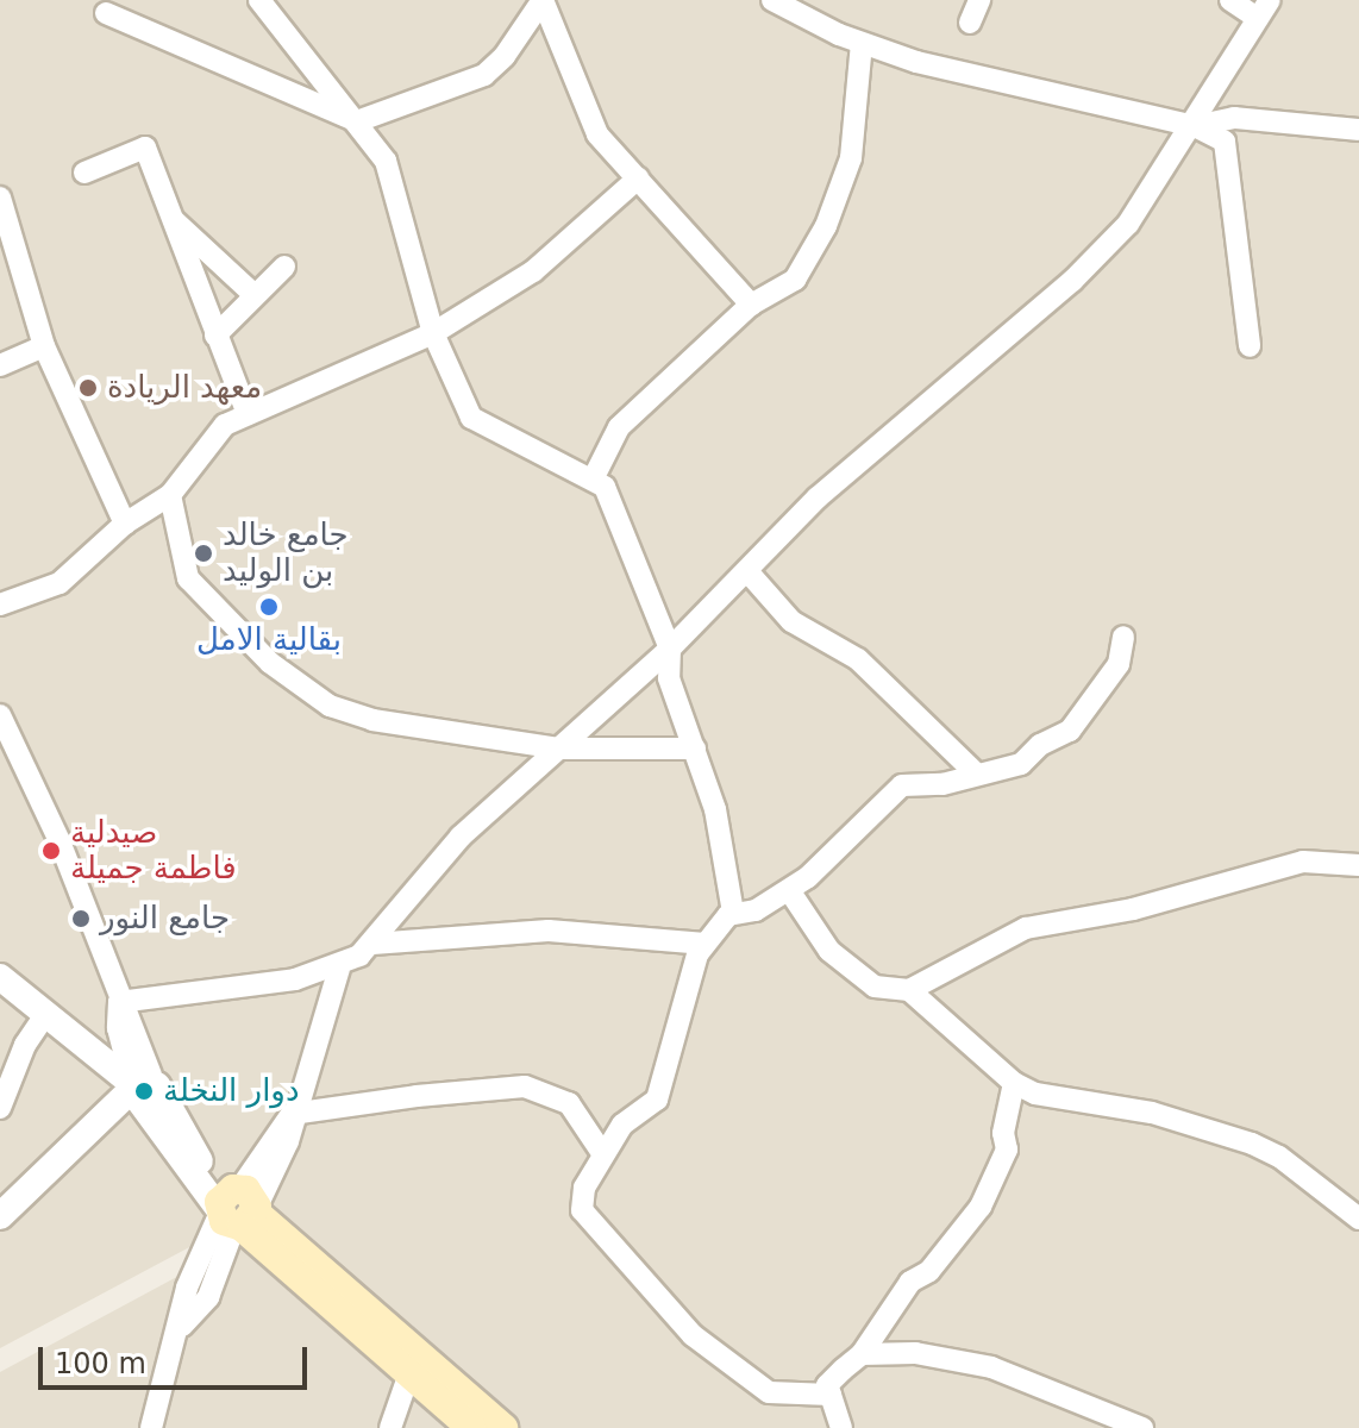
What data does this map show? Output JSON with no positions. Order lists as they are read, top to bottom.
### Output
{
  "places": [
    "معهد الريادة",
    "جامع خالد بن الوليد",
    "بقالية الامل",
    "صيدلية فاطمة جميلة",
    "جامع النور",
    "دوار النخلة"
  ],
  "scale_bar": "100 m"
}
